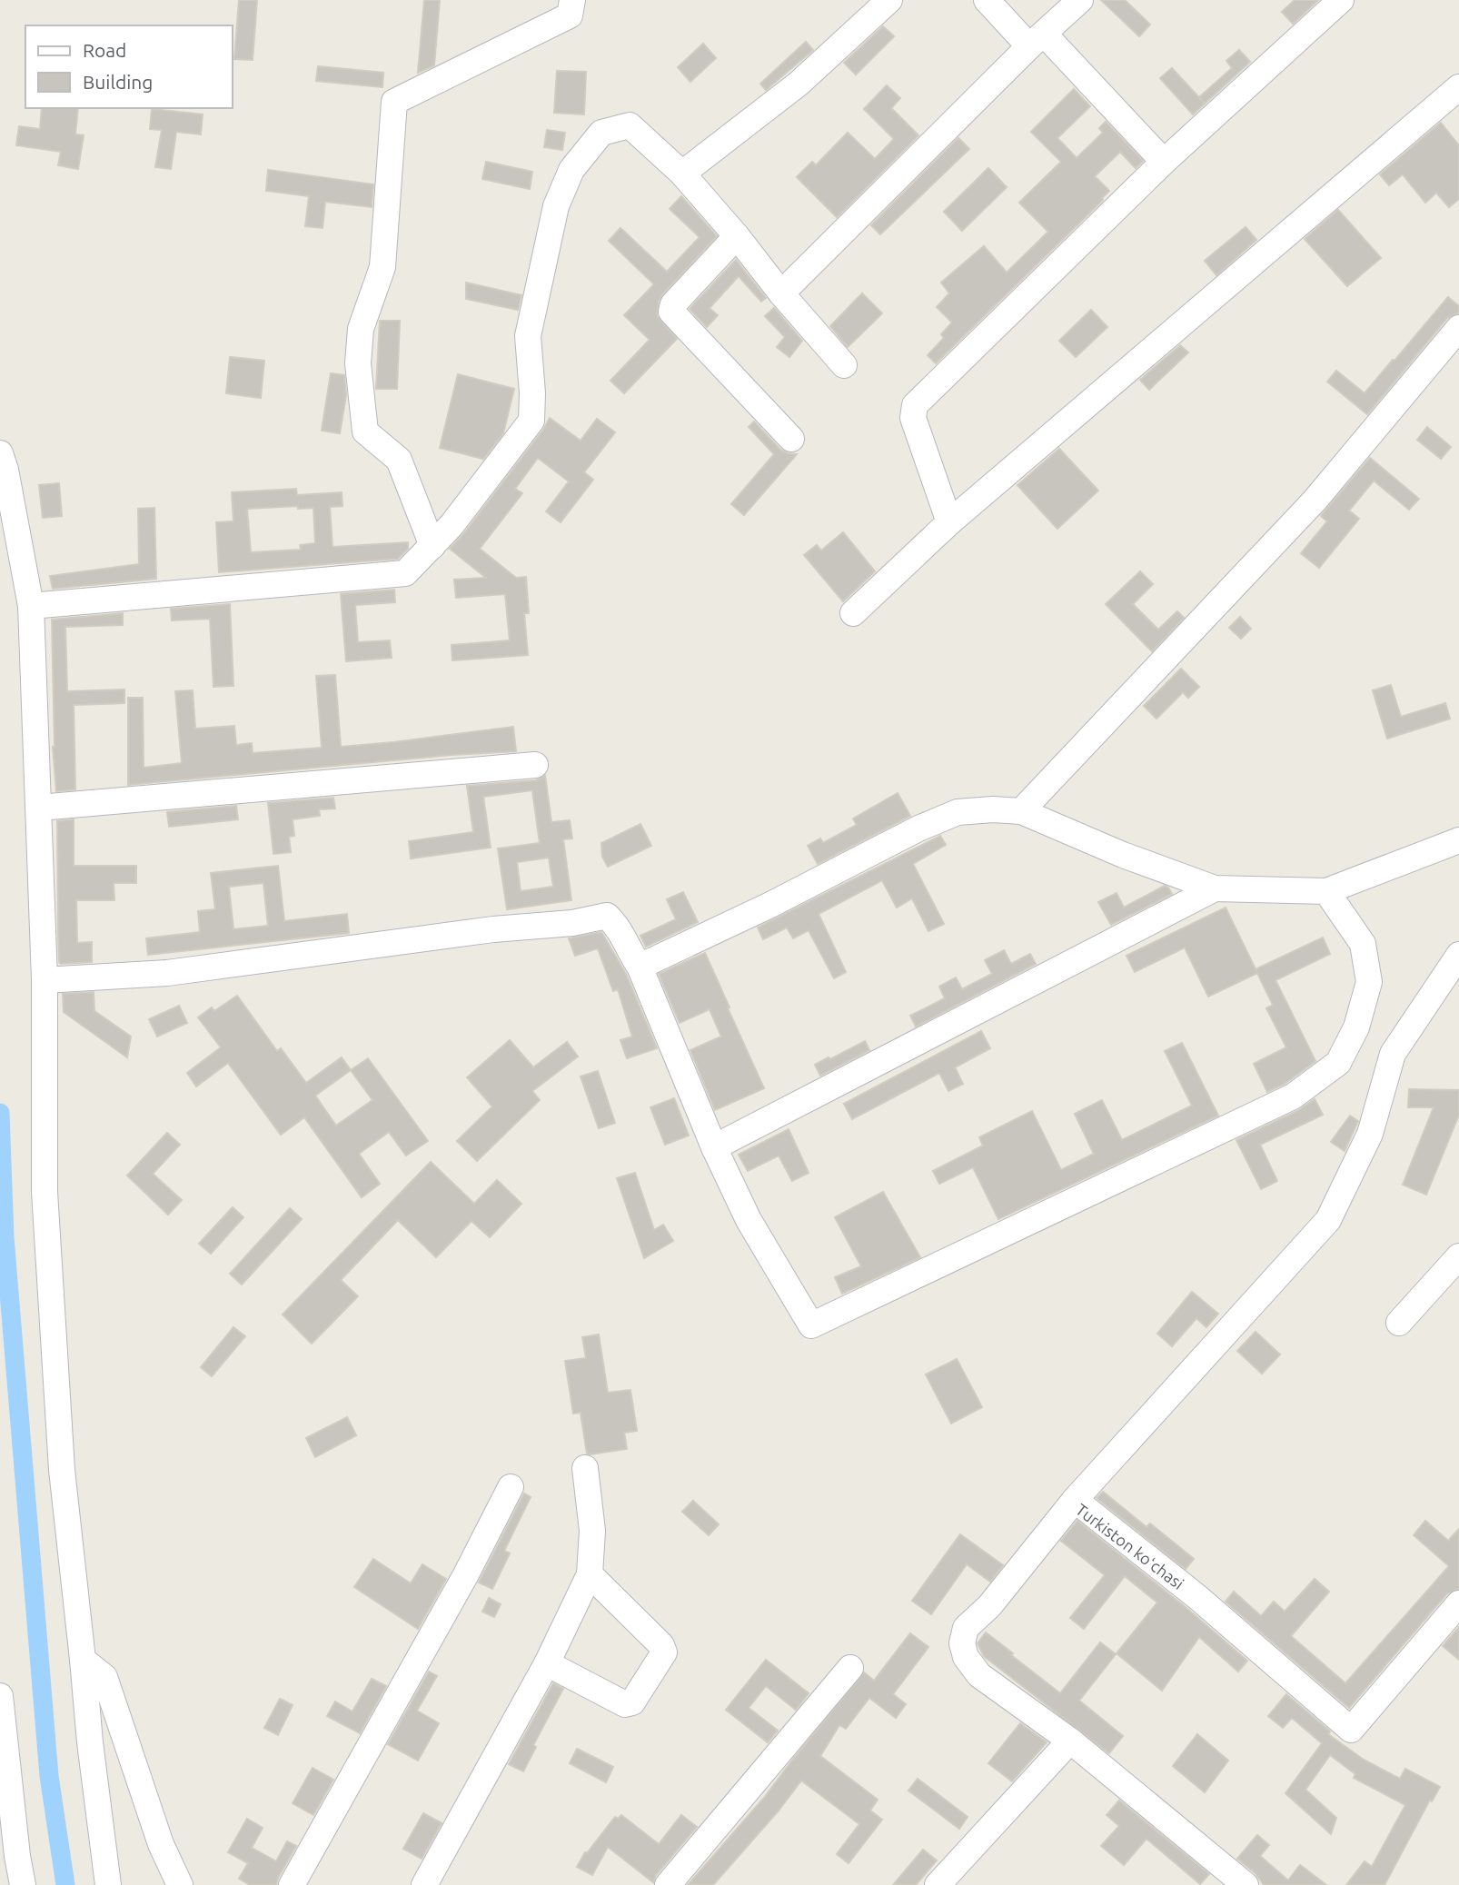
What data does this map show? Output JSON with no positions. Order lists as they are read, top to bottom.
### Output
{
  "streets": {
    "street": ["Turkiston koʻchasi"]
  },
  "legend": ["Road", "Building"]
}
